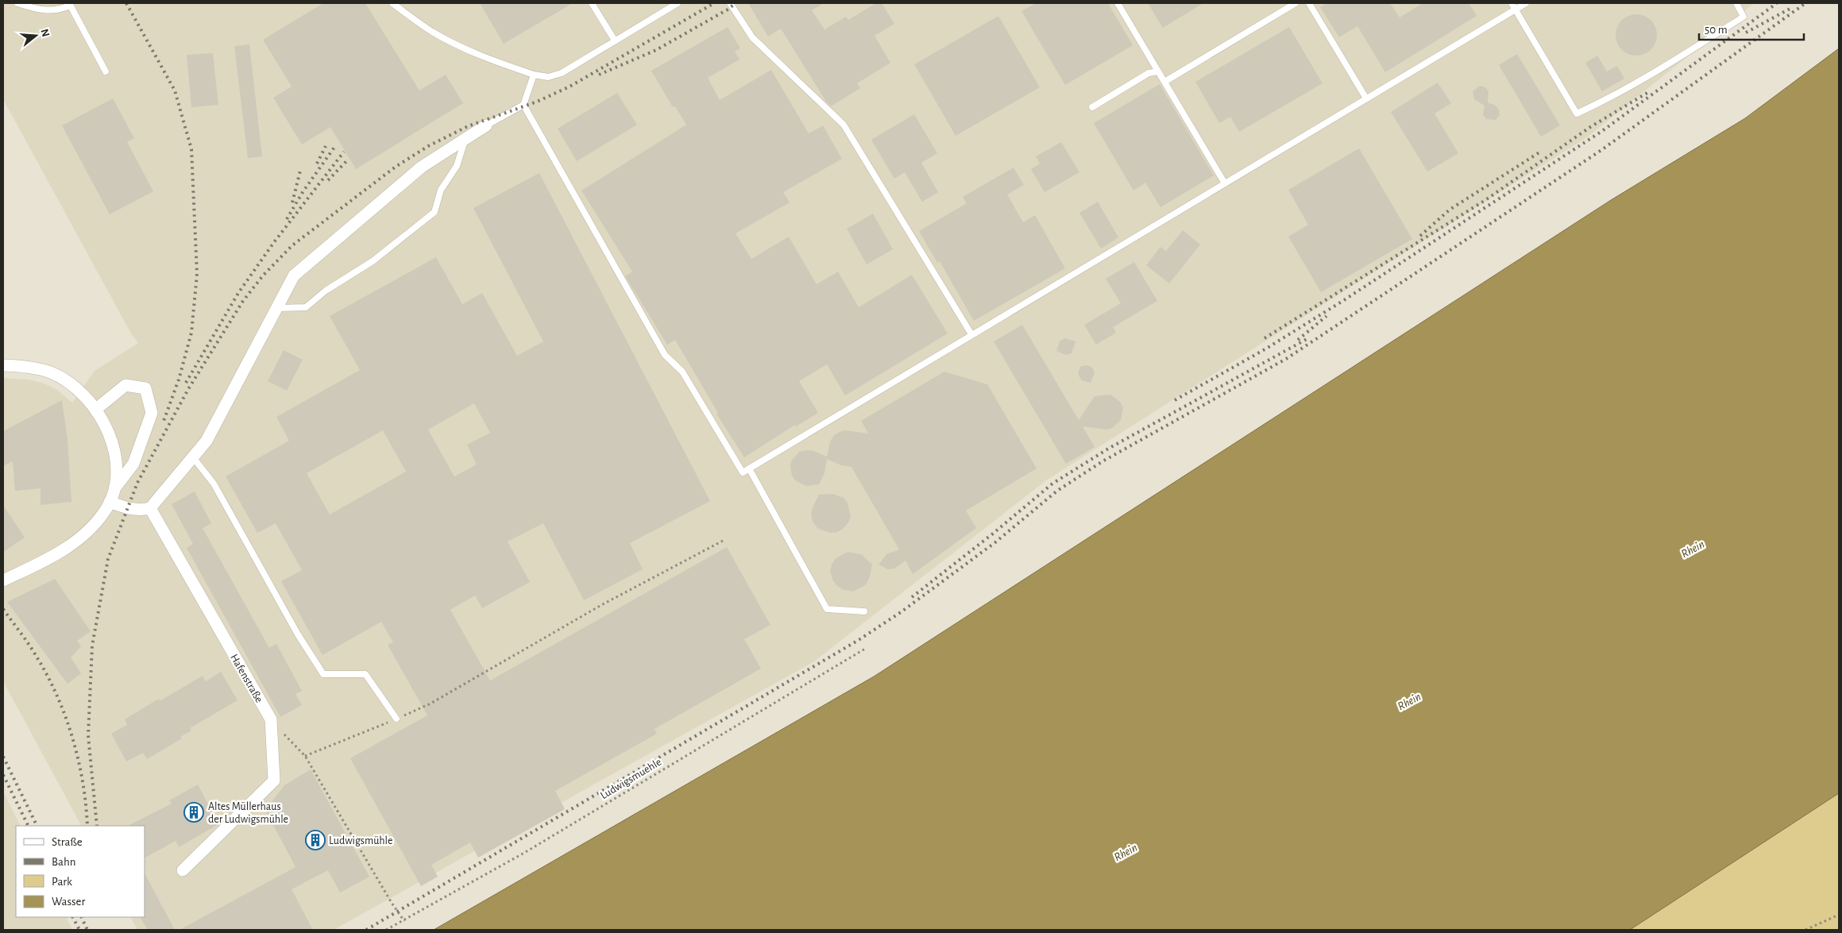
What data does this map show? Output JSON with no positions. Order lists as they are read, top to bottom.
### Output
{
  "streets": {
    "street": ["Hafenstraße"],
    "path": ["Ludwigsmuehle"]
  },
  "water": ["Rhein"],
  "places": {
    "building": ["Altes Müllerhaus der Ludwigsmühle", "Ludwigsmühle"]
  },
  "legend": [
    "Straße",
    "Bahn",
    "Park",
    "Wasser"
  ],
  "scale_bar": "50 m",
  "north": "right"
}
